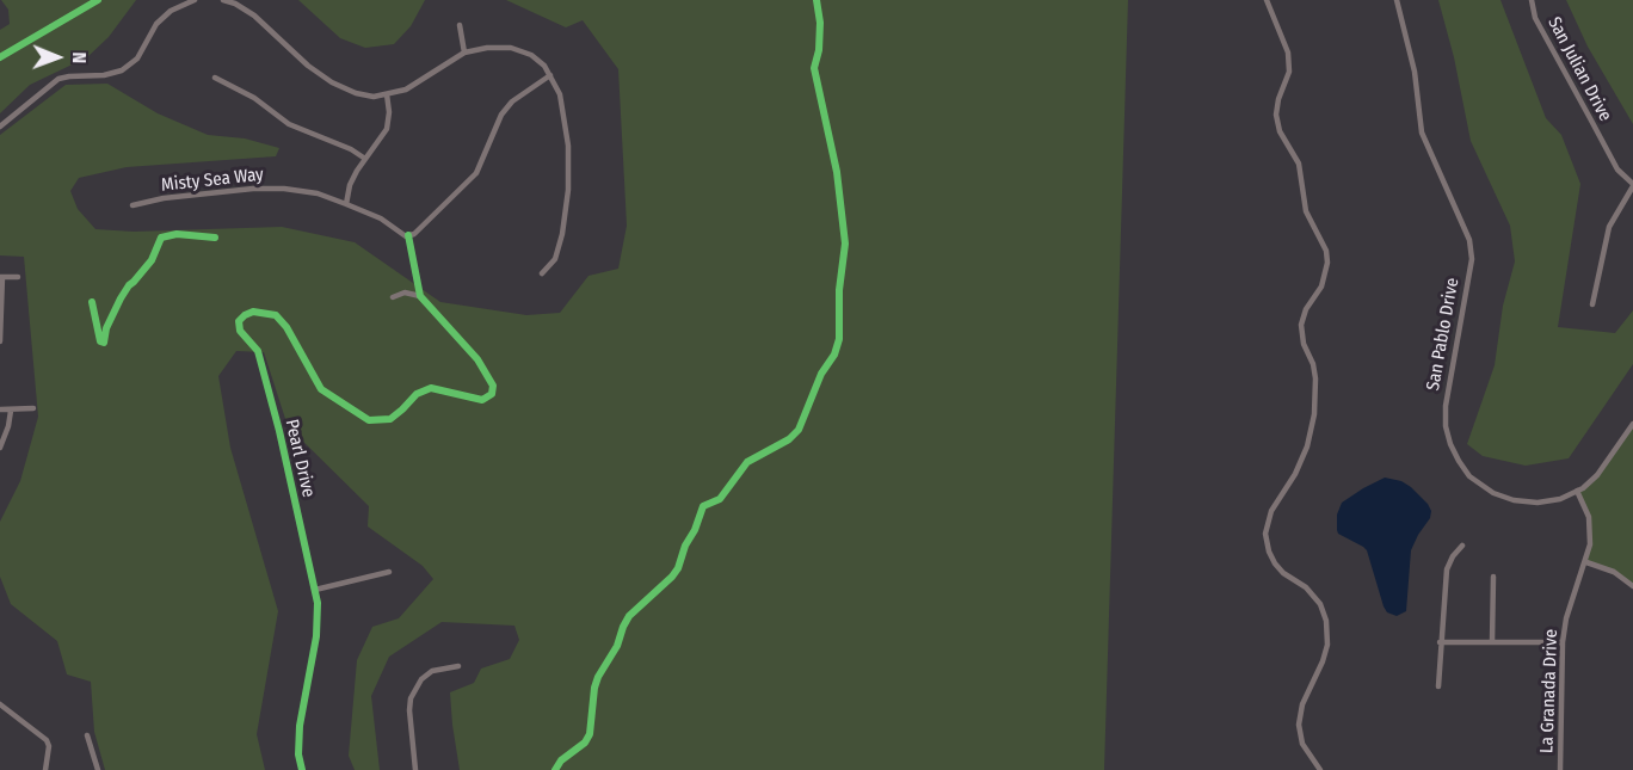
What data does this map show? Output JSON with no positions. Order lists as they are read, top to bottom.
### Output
{
  "streets": {
    "street": [
      "San Julian Drive",
      "Misty Sea Way",
      "San Pablo Drive",
      "Pearl Drive",
      "La Granada Drive"
    ]
  },
  "crossings": [
    ["San Pablo Drive", "La Granada Drive"]
  ],
  "north": "right"
}
